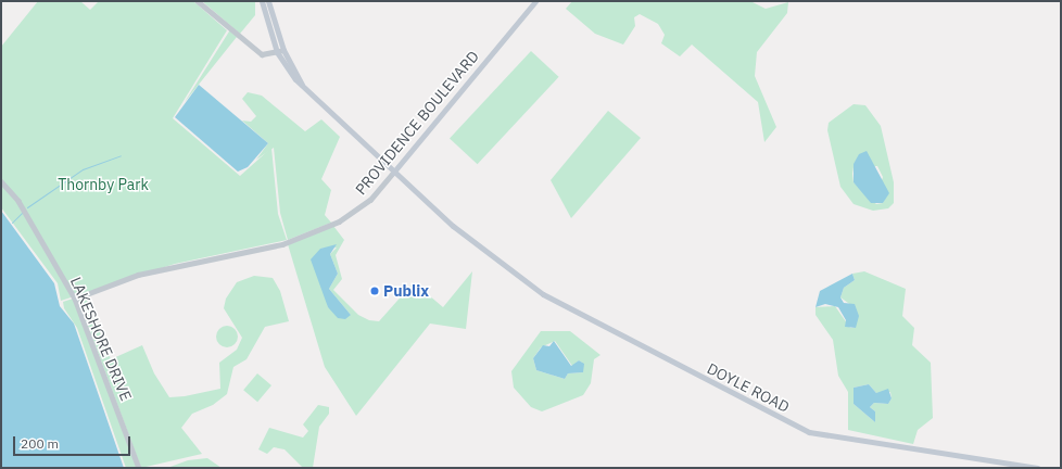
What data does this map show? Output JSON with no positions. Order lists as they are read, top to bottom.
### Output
{
  "streets": {
    "main road": ["PROVIDENCE BOULEVARD", "DOYLE ROAD"],
    "street": ["LAKESHORE DRIVE"]
  },
  "crossings": [
    ["PROVIDENCE BOULEVARD", "LAKESHORE DRIVE"],
    ["PROVIDENCE BOULEVARD", "DOYLE ROAD"]
  ],
  "parks": ["Thornby Park"],
  "places": ["Publix"],
  "scale_bar": "200 m"
}
